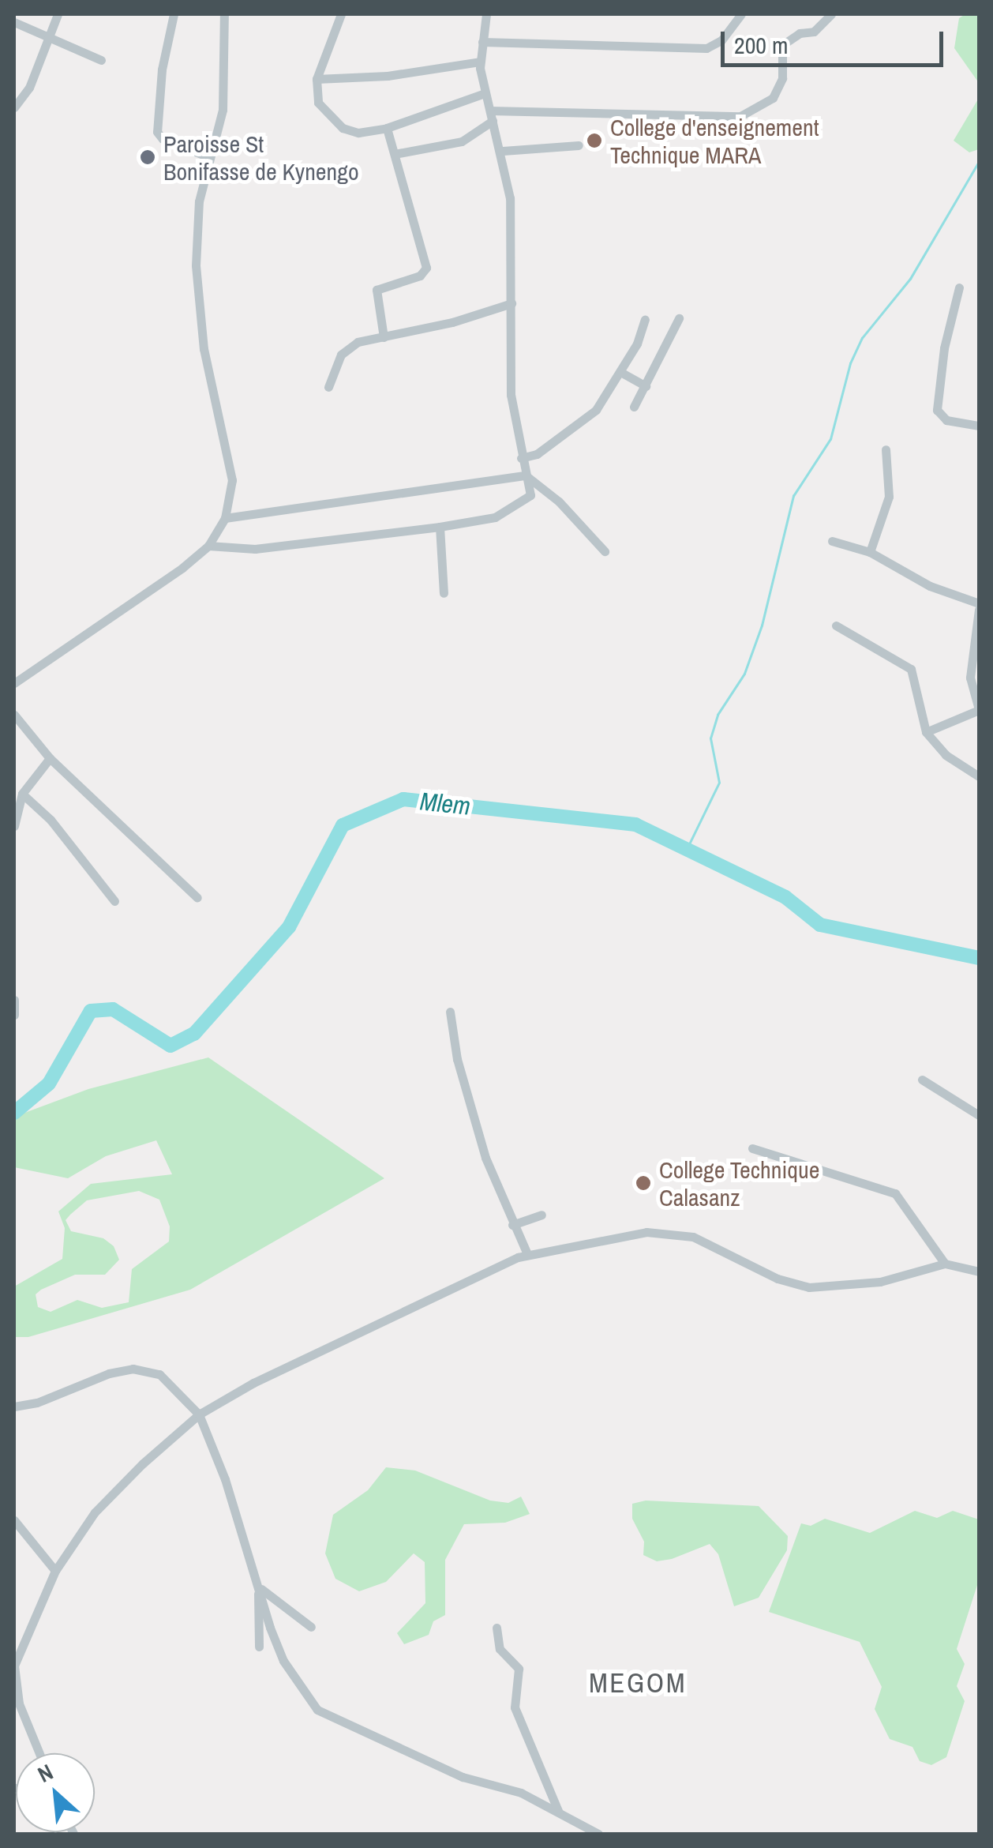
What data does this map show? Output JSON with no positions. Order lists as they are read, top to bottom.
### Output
{
  "districts": ["MEGOM"],
  "water": ["Mlem"],
  "places": ["College d'enseignement Technique MARA", "Paroisse St Bonifasse de Kynengo", "College Technique Calasanz"],
  "scale_bar": "200 m",
  "north": "top left"
}
